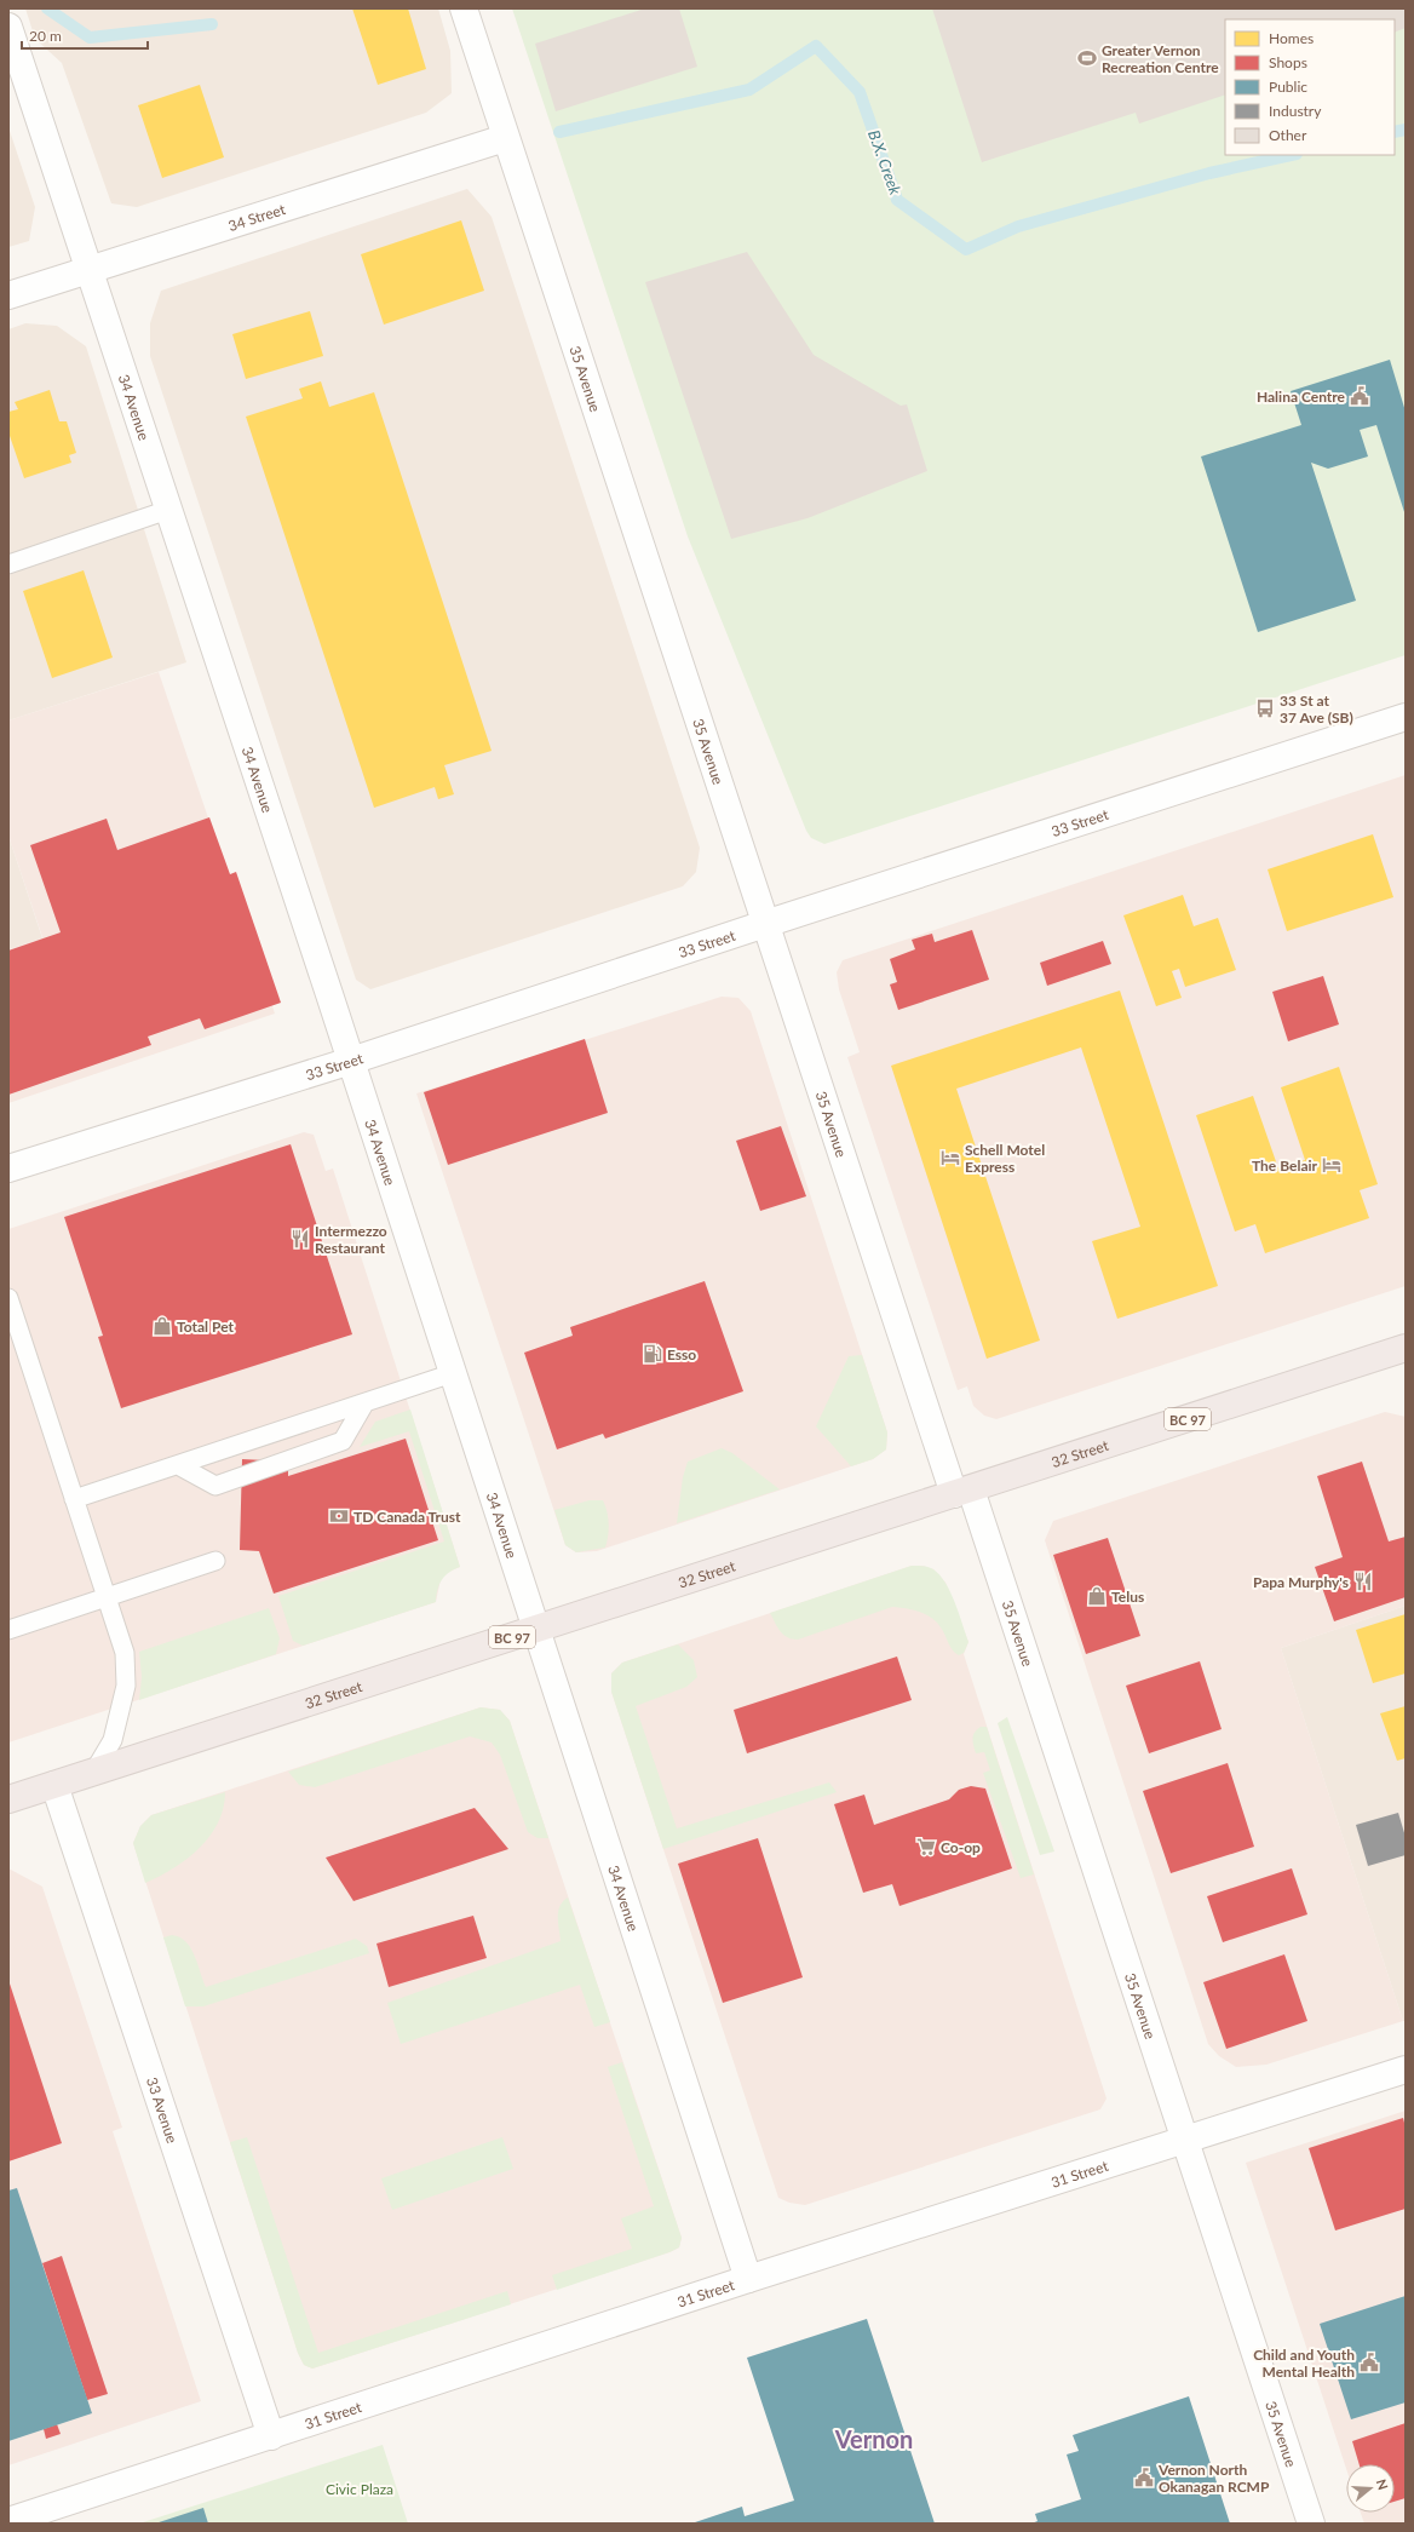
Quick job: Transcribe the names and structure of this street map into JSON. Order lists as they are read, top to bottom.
{
  "streets": {
    "highway": ["BC 97", "32 Street"],
    "street": [
      "34 Street",
      "35 Avenue",
      "34 Avenue",
      "33 Street",
      "33 Avenue",
      "31 Street"
    ]
  },
  "crossings": [
    ["34 Street", "35 Avenue"],
    ["34 Street", "34 Avenue"],
    ["35 Avenue", "33 Street"],
    ["35 Avenue", "32 Street"],
    ["35 Avenue", "31 Street"],
    ["34 Avenue", "33 Street"],
    ["34 Avenue", "32 Street"],
    ["34 Avenue", "31 Street"],
    ["32 Street", "33 Avenue"],
    ["33 Avenue", "31 Street"]
  ],
  "districts": ["Vernon"],
  "water": ["B.X. Creek"],
  "parks": ["Civic Plaza"],
  "places": {
    "sports": ["Greater Vernon Recreation Centre"],
    "public building": ["Halina Centre", "Child and Youth Mental Health", "Vernon North Okanagan RCMP"],
    "bus stop": ["33 St at 37 Ave (SB)"],
    "hotel": ["Schell Motel Express", "The Belair"],
    "restaurant": ["Intermezzo Restaurant", "Papa Murphy's"],
    "shop": ["Total Pet", "Telus"],
    "fuel station": ["Esso"],
    "bank": ["TD Canada Trust"],
    "supermarket": ["Co-op"]
  },
  "legend": [
    "Homes",
    "Shops",
    "Public",
    "Industry",
    "Other"
  ],
  "scale_bar": "20 m",
  "north": "right"
}
